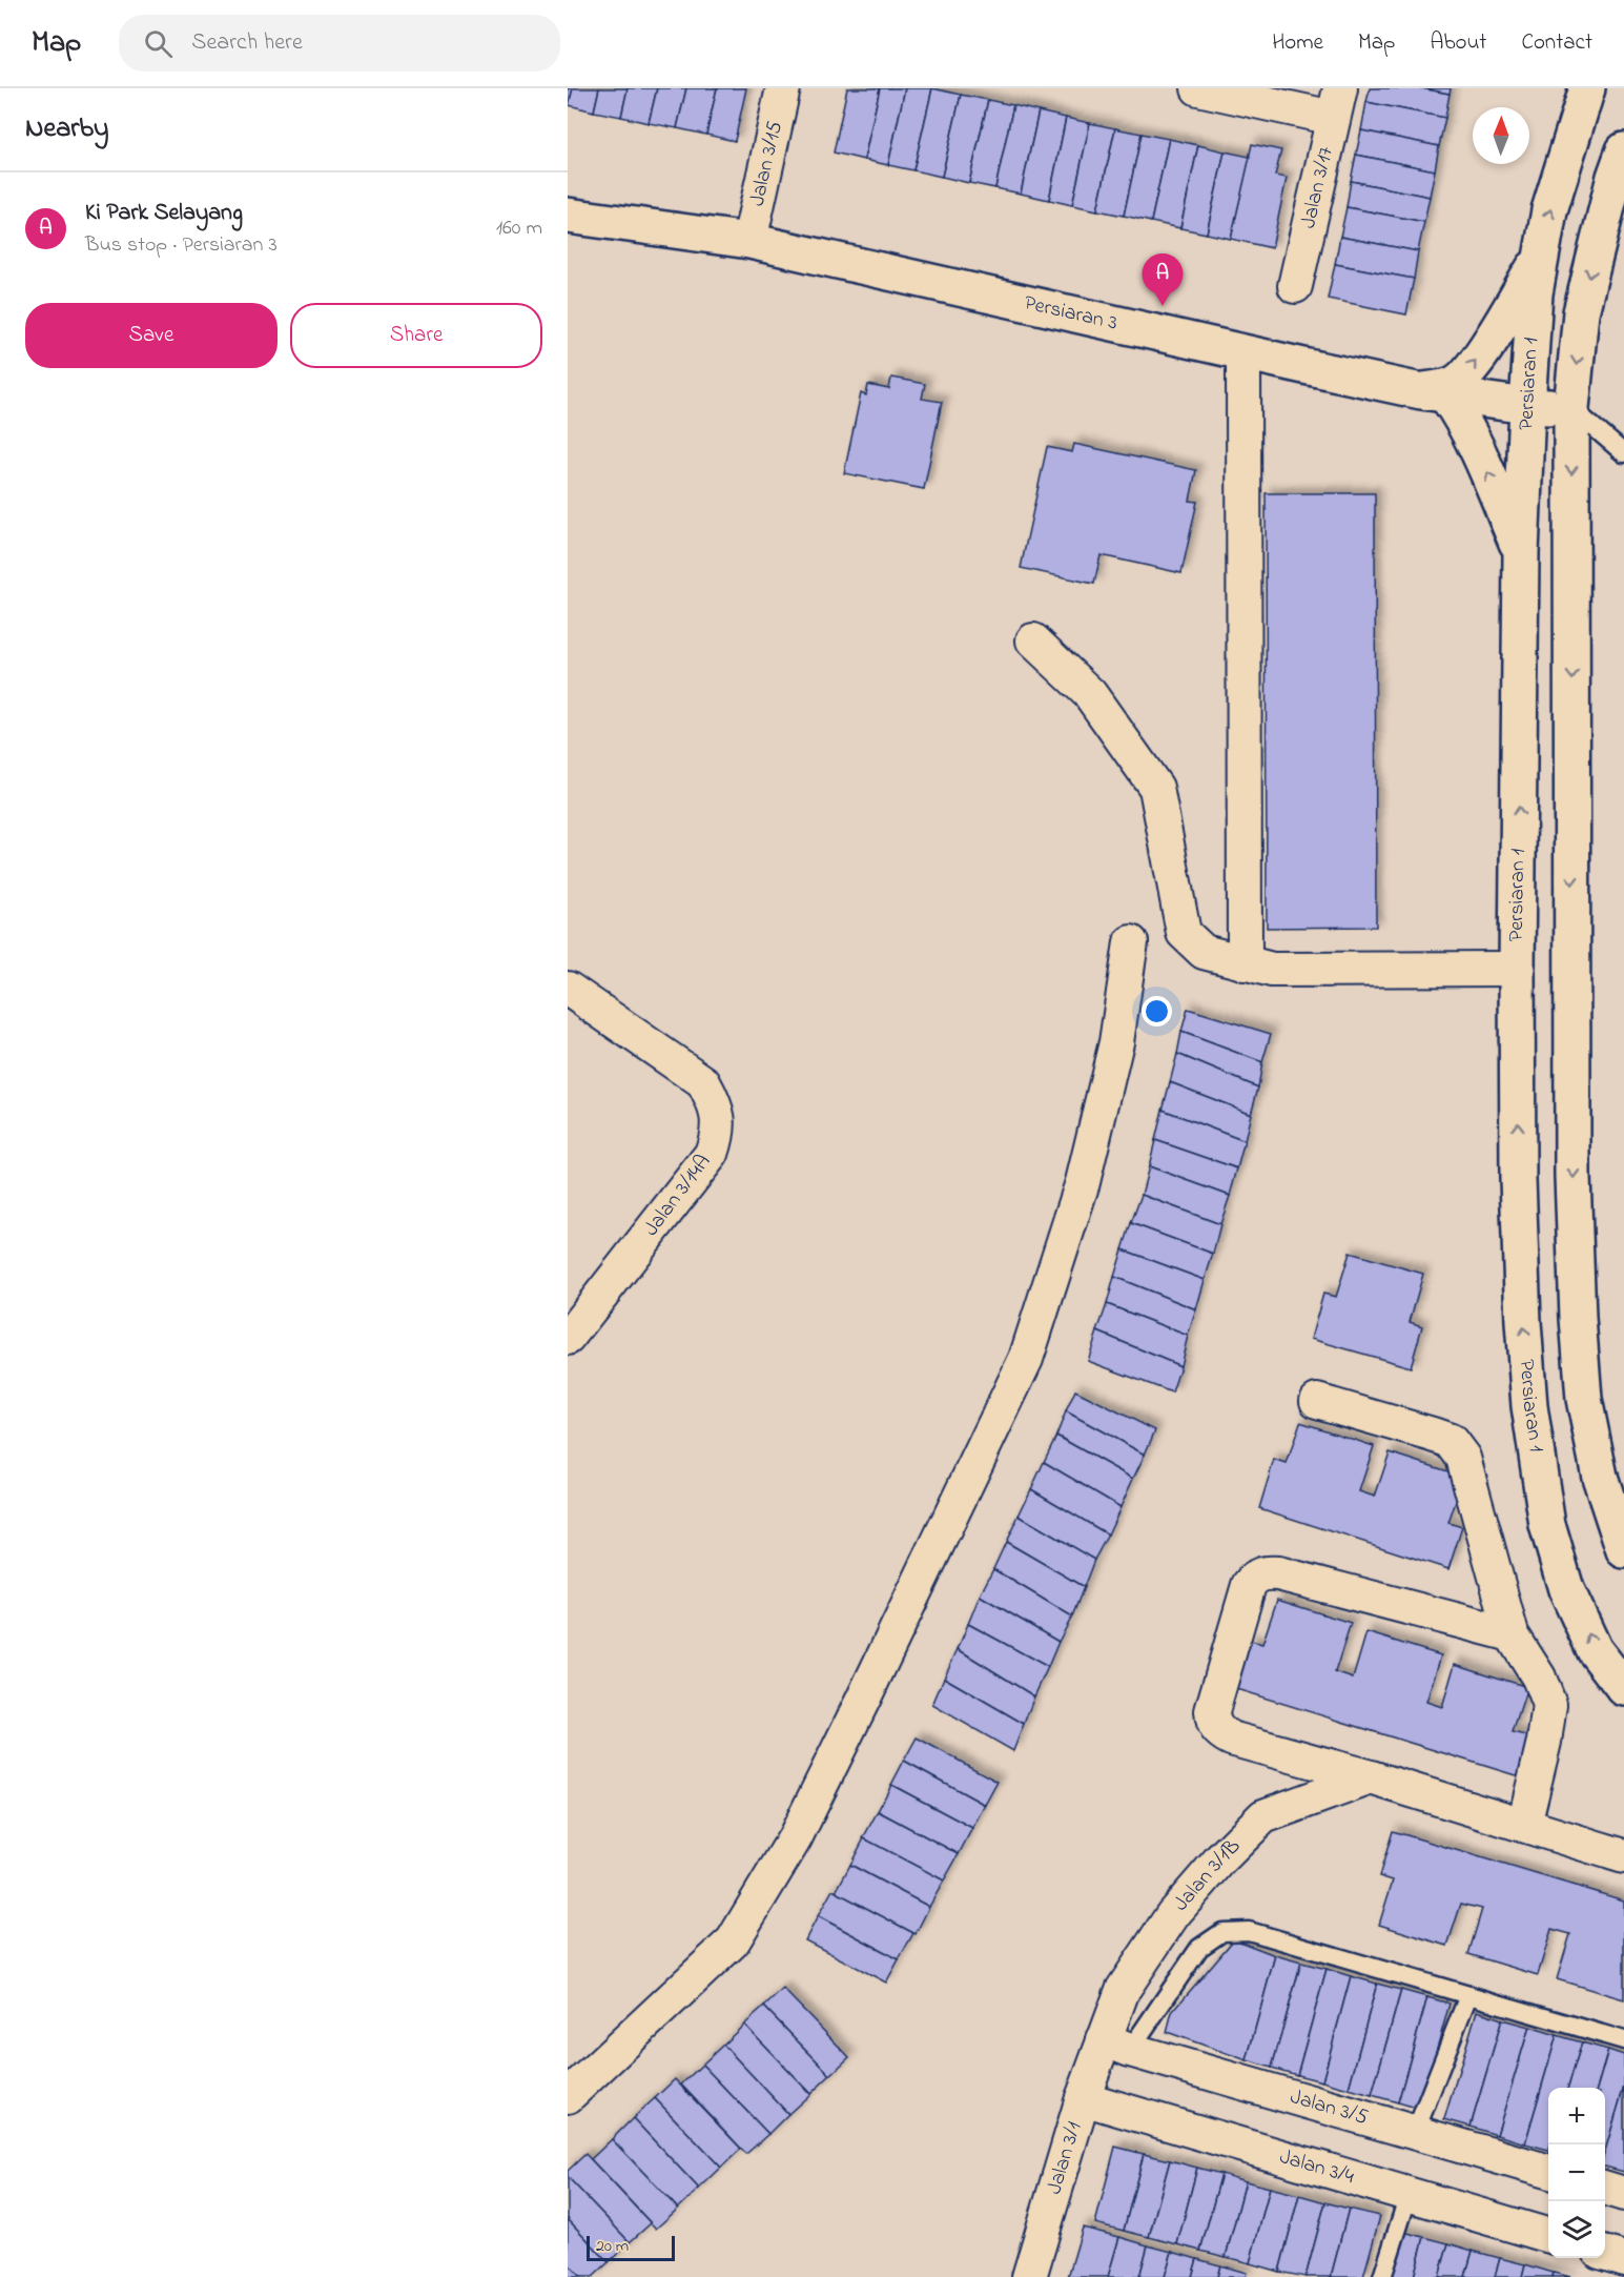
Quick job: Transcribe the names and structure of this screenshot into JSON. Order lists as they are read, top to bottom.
{
  "streets": {
    "main road": ["Persiaran 3", "Persiaran 1"],
    "street": [
      "Jalan 3/15",
      "Jalan 3/17",
      "Jalan 3/14A",
      "Jalan 3/1B",
      "Jalan 3/5",
      "Jalan 3/1",
      "Jalan 3/4"
    ]
  },
  "crossings": [
    ["Jalan 3/15", "Persiaran 3"],
    ["Persiaran 3", "Persiaran 1"],
    ["Jalan 3/1B", "Jalan 3/5"],
    ["Jalan 3/1B", "Jalan 3/1"],
    ["Jalan 3/5", "Jalan 3/1"],
    ["Jalan 3/1", "Jalan 3/4"]
  ],
  "scale_bar": "20 m",
  "north": "top",
  "page": {
    "header": "Map",
    "search": "Search here",
    "nav": [
      "Home",
      "Map",
      "About",
      "Contact"
    ],
    "heading": "Nearby",
    "list": [
      {
        "mark": "A",
        "name": "Ki Park Selayang",
        "note": "Bus stop · Persiaran 3",
        "value": "160 m"
      }
    ],
    "pins": "A",
    "buttons": ["Save", "Share"],
    "map_buttons": ["+", "−"],
    "scale": "20 m"
  }
}
